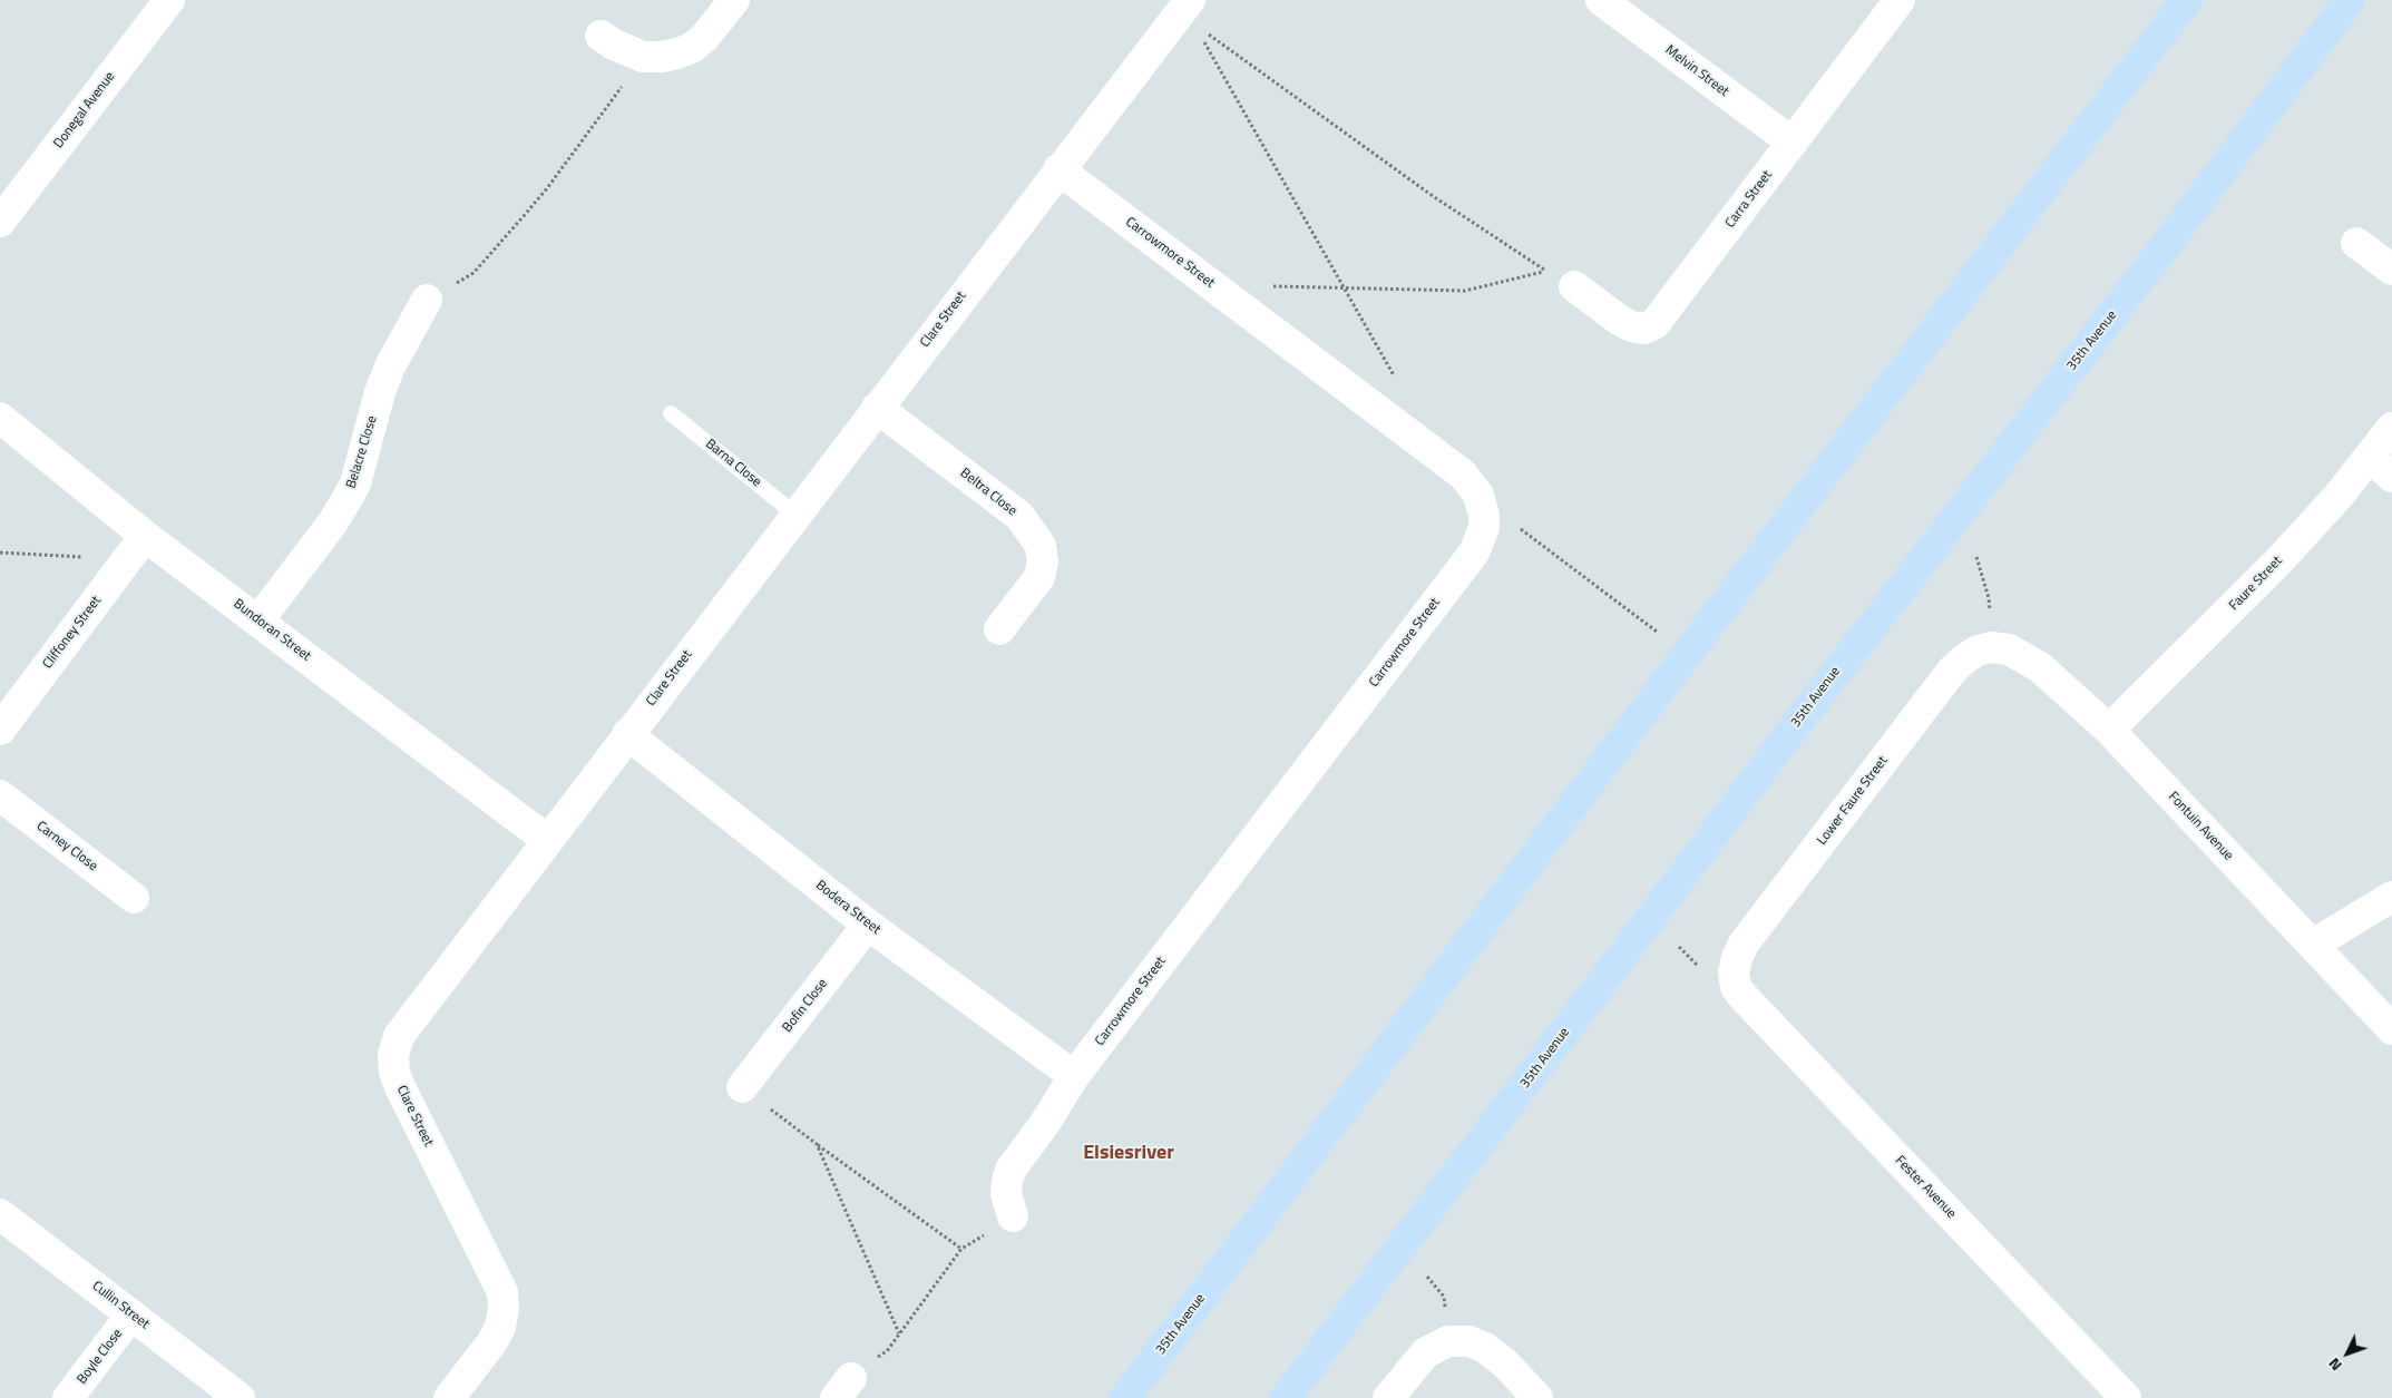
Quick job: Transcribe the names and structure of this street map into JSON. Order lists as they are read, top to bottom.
{
  "streets": {
    "main road": ["35th Avenue"],
    "street": [
      "Melvin Street",
      "Donegal Avenue",
      "Carra Street",
      "Carrowmore Street",
      "Clare Street",
      "Belacre Close",
      "Beltra Close",
      "Faure Street",
      "Bundoran Street",
      "Cliffoney Street",
      "Lower Faure Street",
      "Fontuin Avenue",
      "Carney Close",
      "Bodera Street",
      "Bofin Close",
      "Fester Avenue",
      "Cullin Street",
      "Boyle Close"
    ],
    "lane": ["Barna Close"]
  },
  "crossings": [
    ["Melvin Street", "Carra Street"],
    ["Carrowmore Street", "Clare Street"],
    ["Carrowmore Street", "Bodera Street"],
    ["Clare Street", "Barna Close"],
    ["Clare Street", "Beltra Close"],
    ["Clare Street", "Bundoran Street"],
    ["Clare Street", "Bodera Street"],
    ["Belacre Close", "Bundoran Street"],
    ["Faure Street", "Fontuin Avenue"],
    ["Bundoran Street", "Cliffoney Street"],
    ["Lower Faure Street", "Fontuin Avenue"],
    ["Lower Faure Street", "Fester Avenue"],
    ["Bodera Street", "Bofin Close"],
    ["Cullin Street", "Boyle Close"]
  ],
  "districts": ["Elsiesriver"],
  "north": "bottom left"
}
